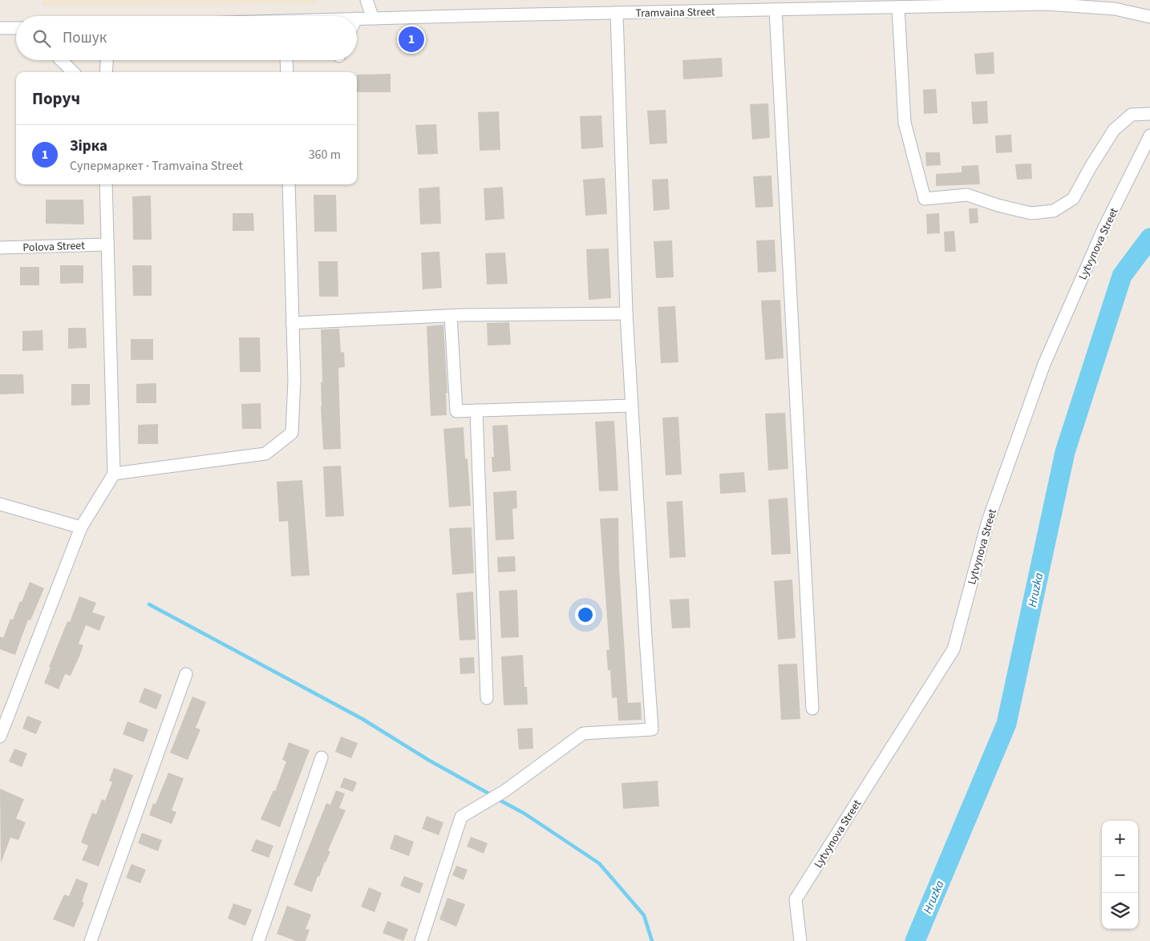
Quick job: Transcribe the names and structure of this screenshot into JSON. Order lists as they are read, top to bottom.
{
  "streets": {
    "street": ["Tramvaina Street", "Lytvynova Street", "Polova Street"]
  },
  "water": ["Hruzka"],
  "page": {
    "search": "Пошук",
    "pins": "1",
    "heading": "Поруч",
    "list": [
      {
        "mark": "1",
        "name": "Зірка",
        "note": "Супермаркет · Tramvaina Street",
        "value": "360 m"
      }
    ],
    "map_buttons": ["+", "−"]
  }
}
